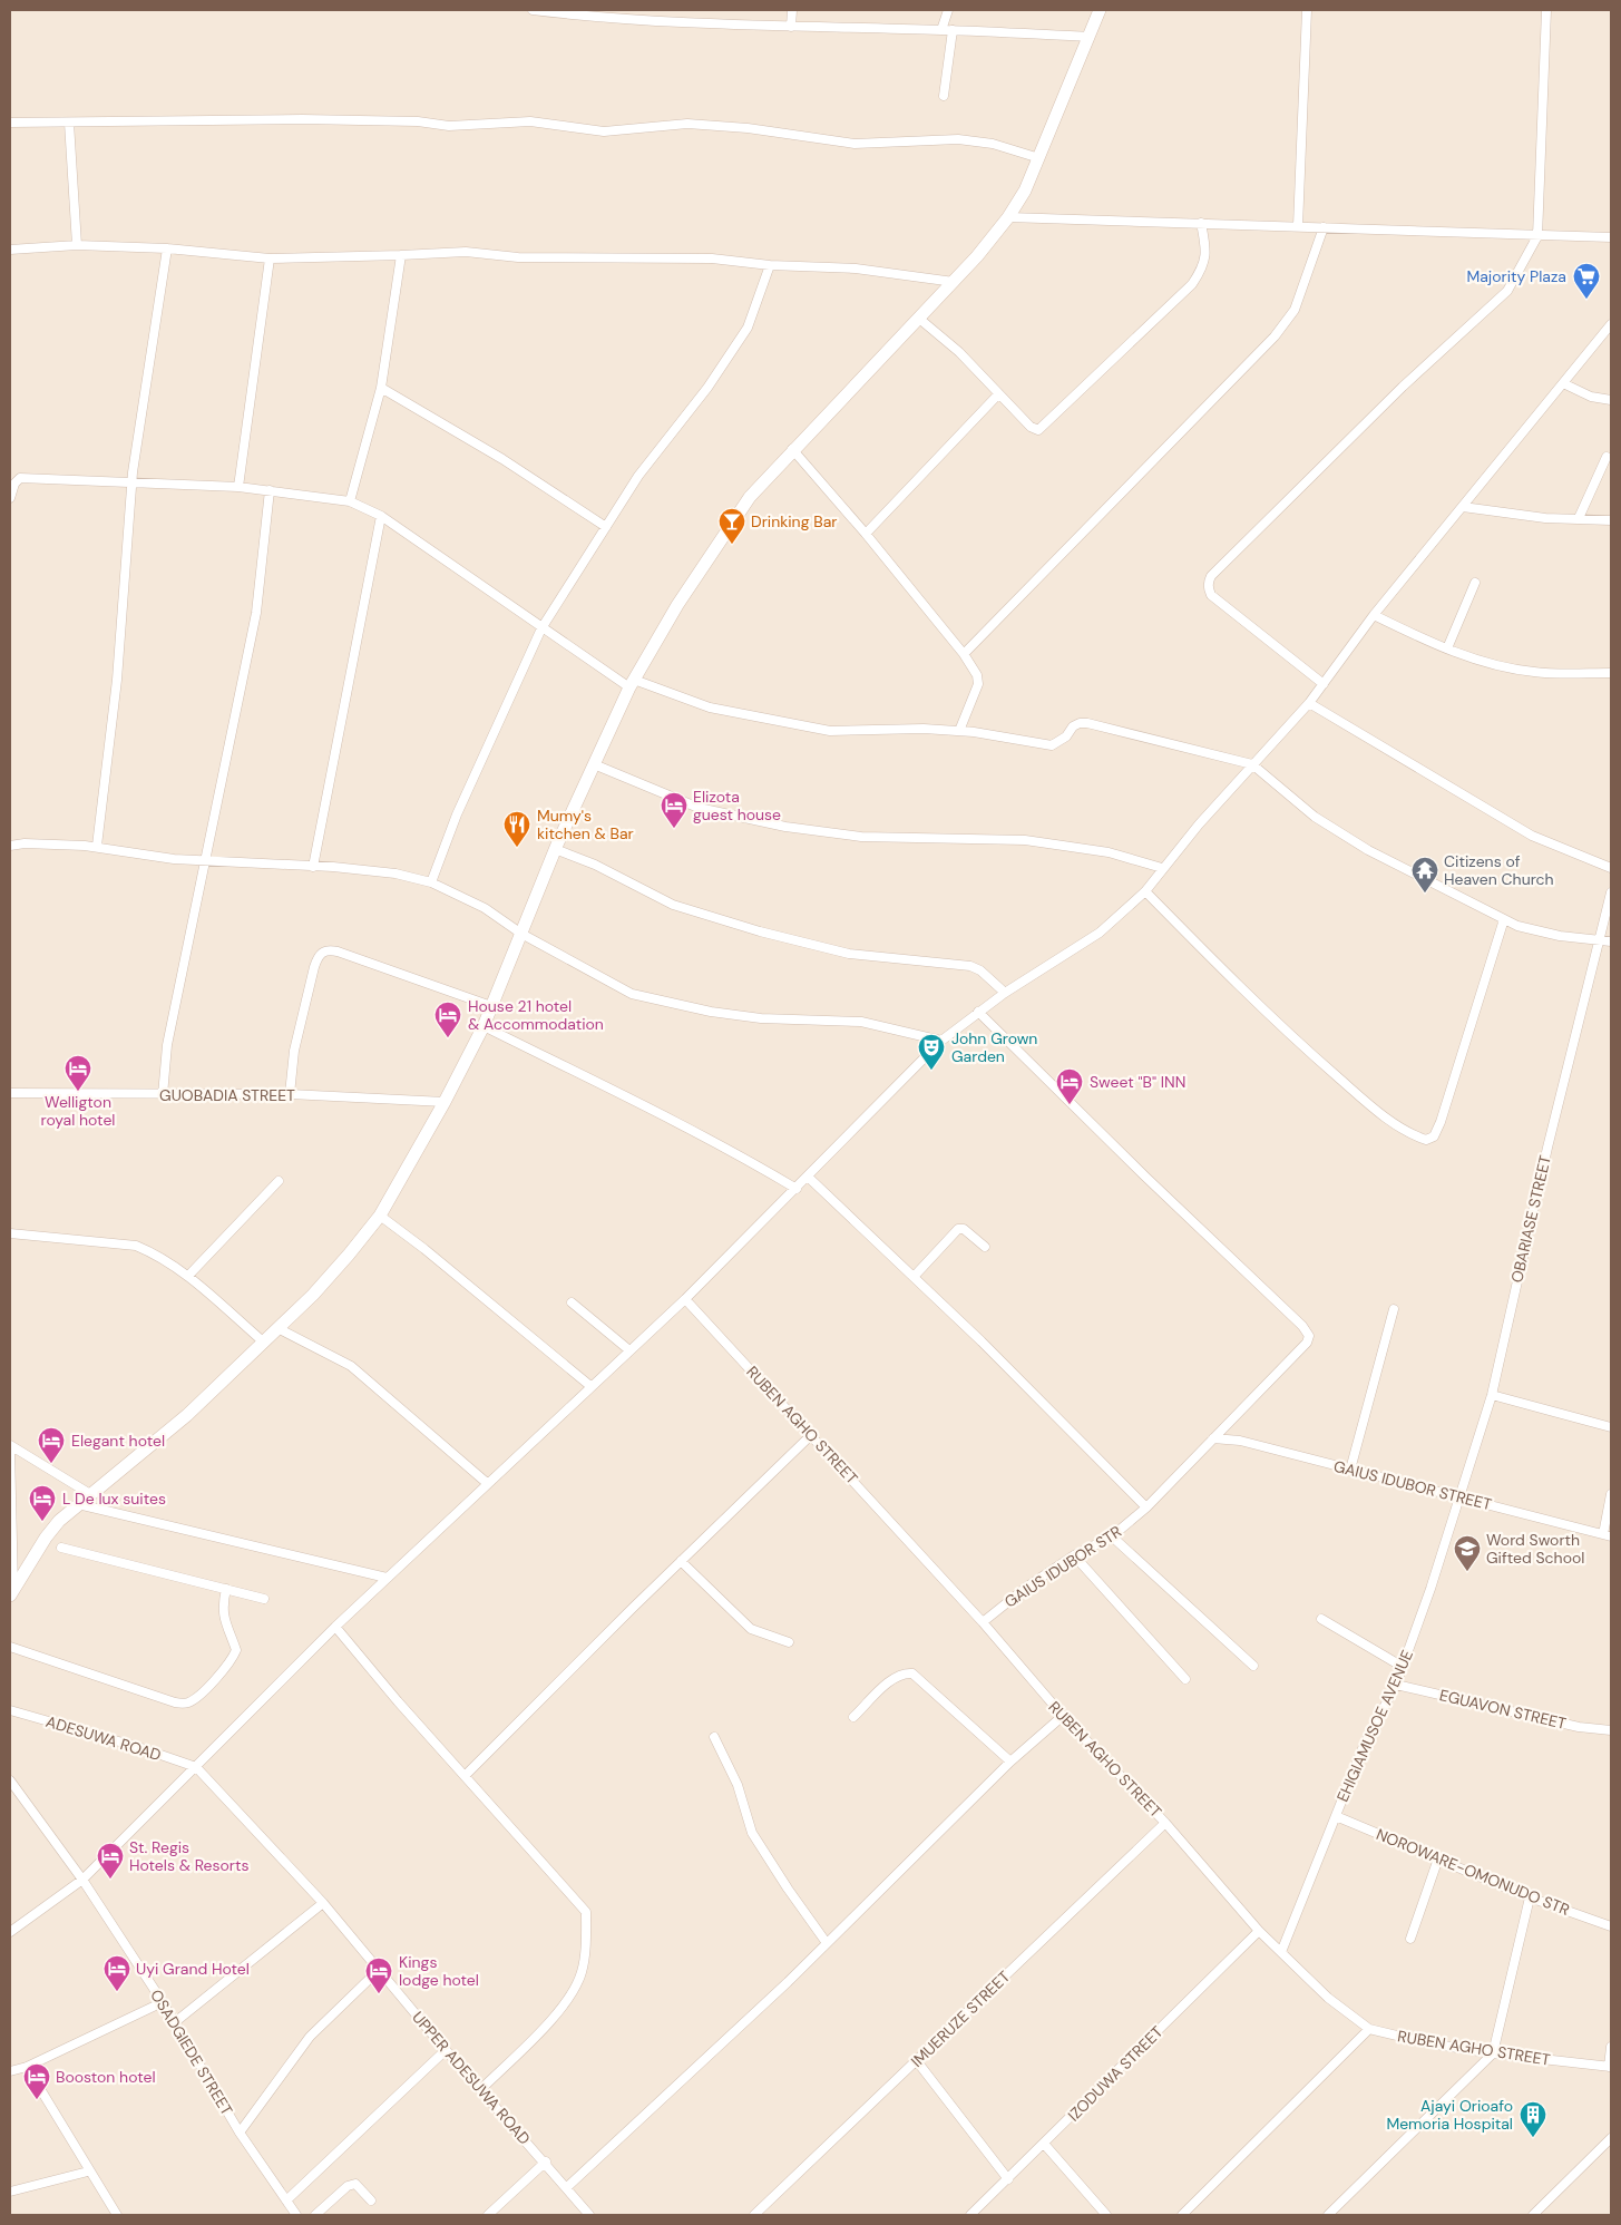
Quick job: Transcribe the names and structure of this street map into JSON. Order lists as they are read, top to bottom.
{
  "streets": {
    "street": [
      "GUOBADIA STREET",
      "OBARIASE STREET",
      "RUBEN AGHO STREET",
      "GAIUS IDUBOR STREET",
      "GAIUS IDUBOR STR",
      "EGUAVON STREET",
      "EHIGIAMUSOE AVENUE",
      "ADESUWA ROAD",
      "NOROWARE-OMONUDO STR",
      "IMUERUZE STREET",
      "OSADGIEDE STREET",
      "IZODUWA STREET",
      "UPPER ADESUWA ROAD"
    ]
  },
  "crossings": [
    ["OBARIASE STREET", "GAIUS IDUBOR STREET"],
    ["OBARIASE STREET", "EHIGIAMUSOE AVENUE"],
    ["RUBEN AGHO STREET", "GAIUS IDUBOR STR"],
    ["RUBEN AGHO STREET", "EHIGIAMUSOE AVENUE"],
    ["RUBEN AGHO STREET", "IMUERUZE STREET"],
    ["RUBEN AGHO STREET", "IZODUWA STREET"],
    ["GAIUS IDUBOR STREET", "GAIUS IDUBOR STR"],
    ["GAIUS IDUBOR STREET", "EHIGIAMUSOE AVENUE"],
    ["EGUAVON STREET", "EHIGIAMUSOE AVENUE"],
    ["EHIGIAMUSOE AVENUE", "NOROWARE-OMONUDO STR"],
    ["ADESUWA ROAD", "UPPER ADESUWA ROAD"]
  ],
  "places": {
    "supermarket": ["Majority Plaza"],
    "bar": ["Drinking Bar"],
    "hotel": [
      "Elizota guest house",
      "House 21 hotel & Accommodation",
      "Welligton royal hotel",
      "Sweet \"B\" INN",
      "Elegant hotel",
      "L De lux suites",
      "St. Regis Hotels & Resorts",
      "Uyi Grand Hotel",
      "Kings lodge hotel",
      "Booston hotel"
    ],
    "restaurant": ["Mumy's kitchen & Bar"],
    "temple": ["Citizens of Heaven Church"],
    "theatre": ["John Grown Garden"],
    "school or university": ["Word Sworth Gifted School"],
    "building": ["Ajayi Orioafo Memoria Hospital"]
  }
}
